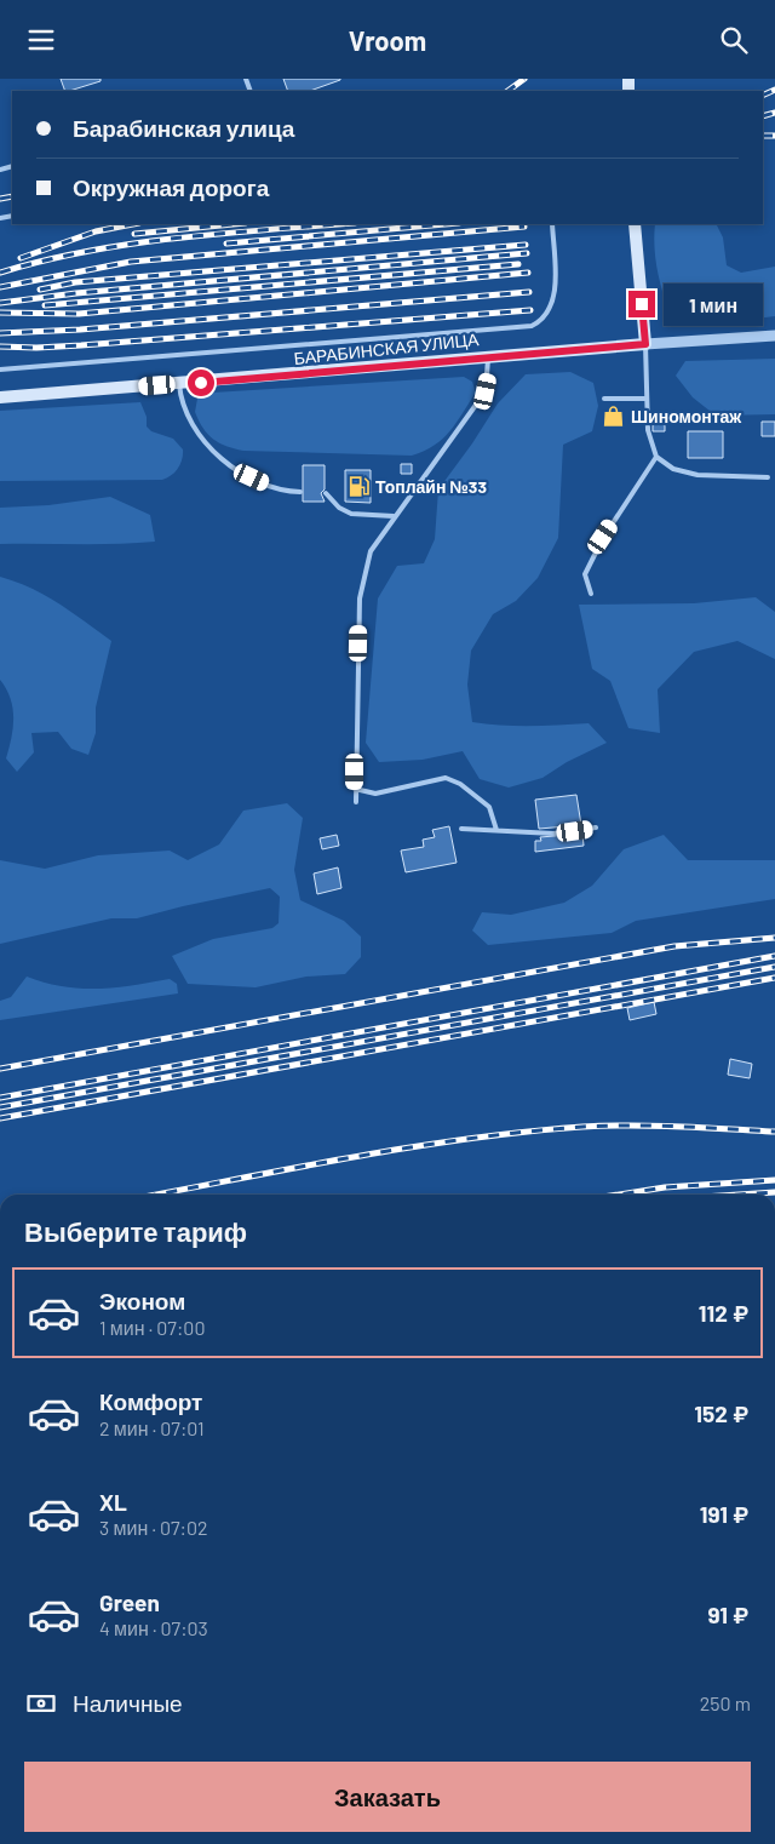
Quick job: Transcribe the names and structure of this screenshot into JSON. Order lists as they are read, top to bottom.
{
  "streets": {
    "main road": ["БАРАБИНСКАЯ УЛИЦА"]
  },
  "places": {
    "shop": ["Шиномонтаж"],
    "fuel station": ["Топлайн №33"]
  },
  "page": {
    "header": "Vroom",
    "banner": ["Барабинская улица", "Окружная дорога"],
    "bubble": "1 мин",
    "heading": "Выберите тариф",
    "list": [
      {
        "name": "Эконом",
        "note": "1 мин · 07:00",
        "value": "112 ₽"
      },
      {
        "name": "Комфорт",
        "note": "2 мин · 07:01",
        "value": "152 ₽"
      },
      {
        "name": "XL",
        "note": "3 мин · 07:02",
        "value": "191 ₽"
      },
      {
        "name": "Green",
        "note": "4 мин · 07:03",
        "value": "91 ₽"
      }
    ],
    "pay": ["Наличные", "250 m"],
    "buttons": "Заказать"
  }
}
